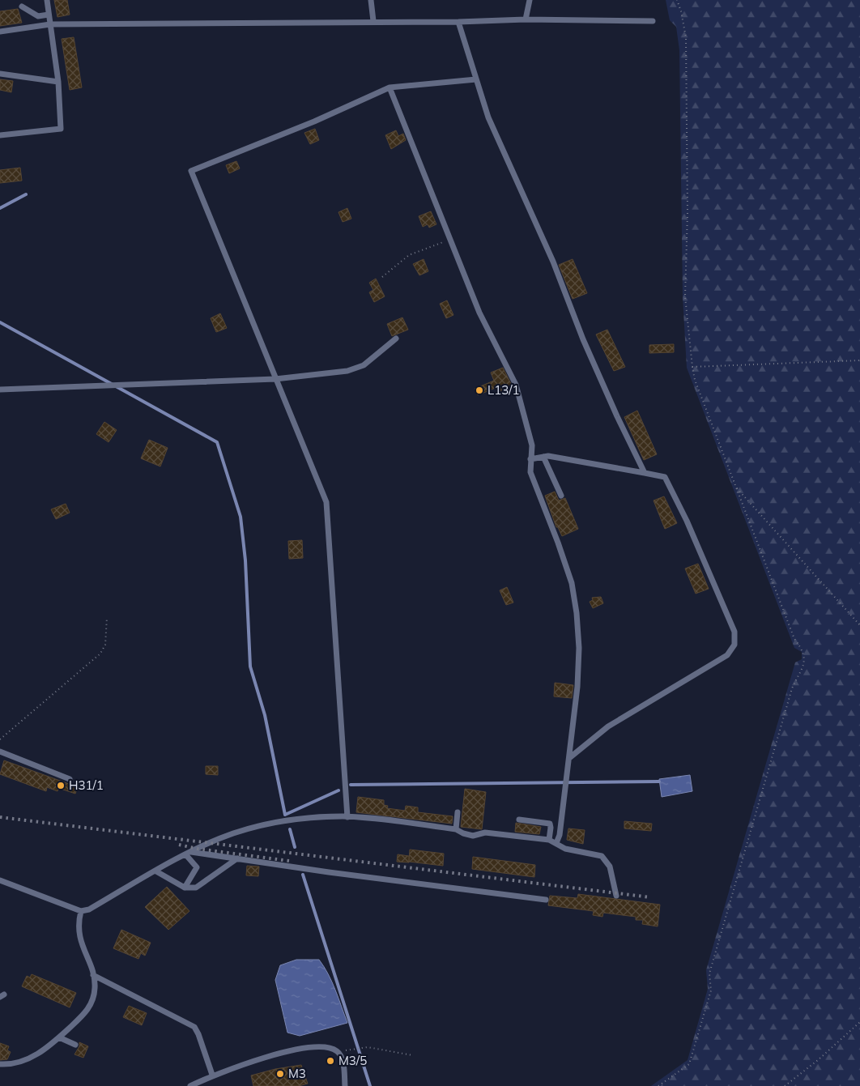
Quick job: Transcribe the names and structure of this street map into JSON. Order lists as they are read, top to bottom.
{
  "places": [
    "L13/1",
    "H31/1",
    "M3/5",
    "M3"
  ]
}
